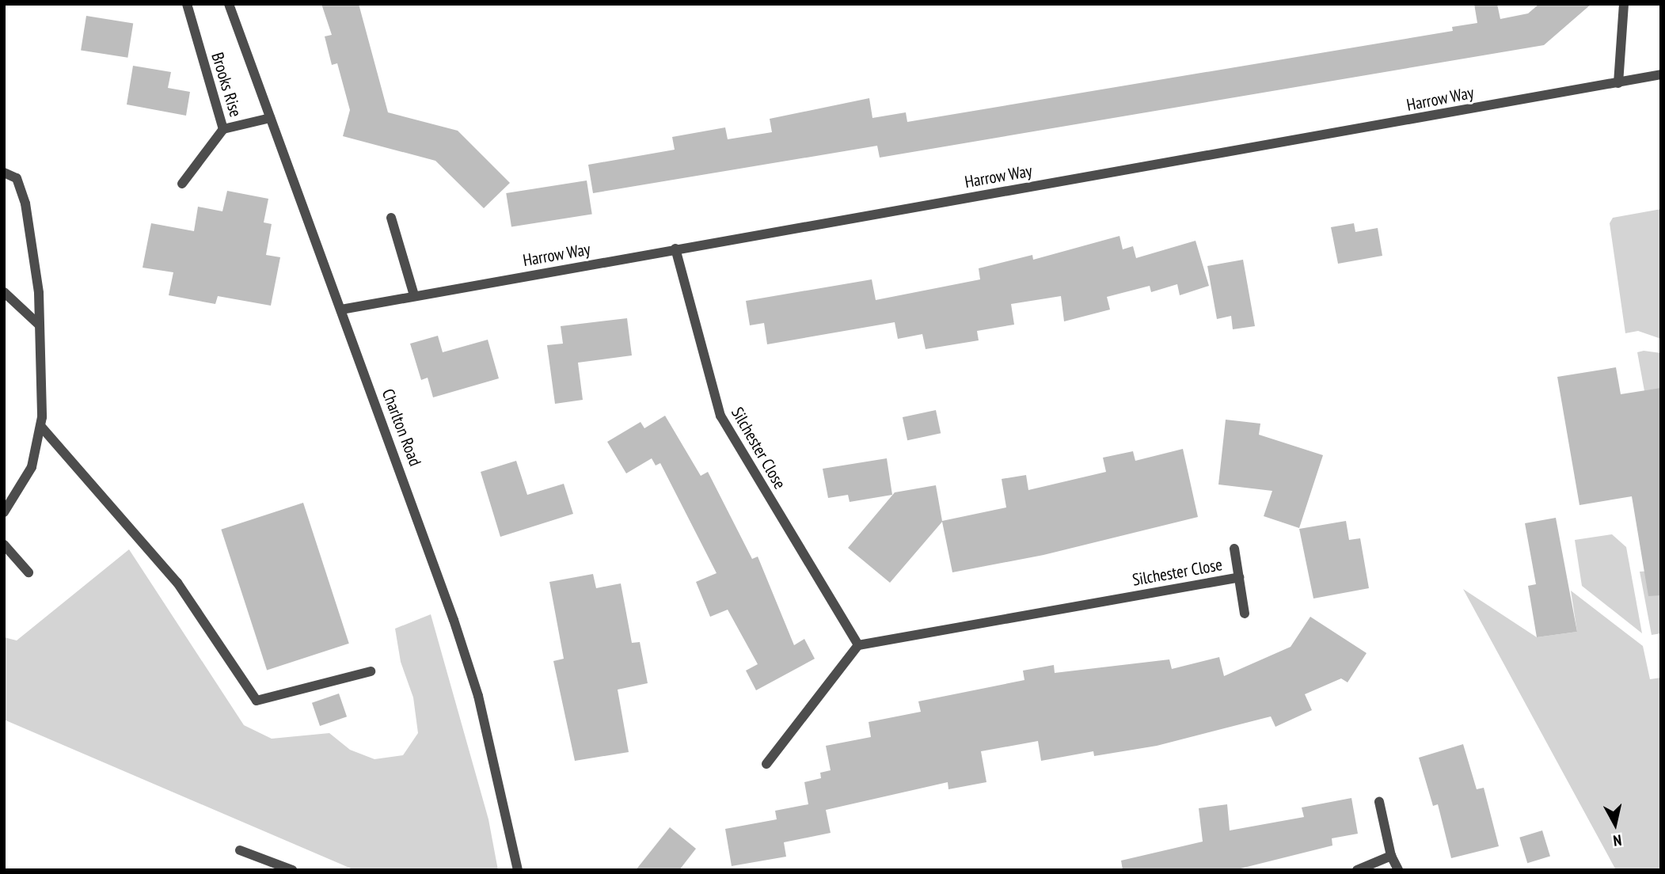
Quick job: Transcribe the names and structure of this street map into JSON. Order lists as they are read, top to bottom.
{
  "streets": {
    "street": [
      "Brooks Rise",
      "Harrow Way",
      "Charlton Road",
      "Silchester Close"
    ]
  },
  "crossings": [
    ["Brooks Rise", "Charlton Road"],
    ["Harrow Way", "Charlton Road"],
    ["Harrow Way", "Silchester Close"]
  ],
  "north": "bottom"
}
